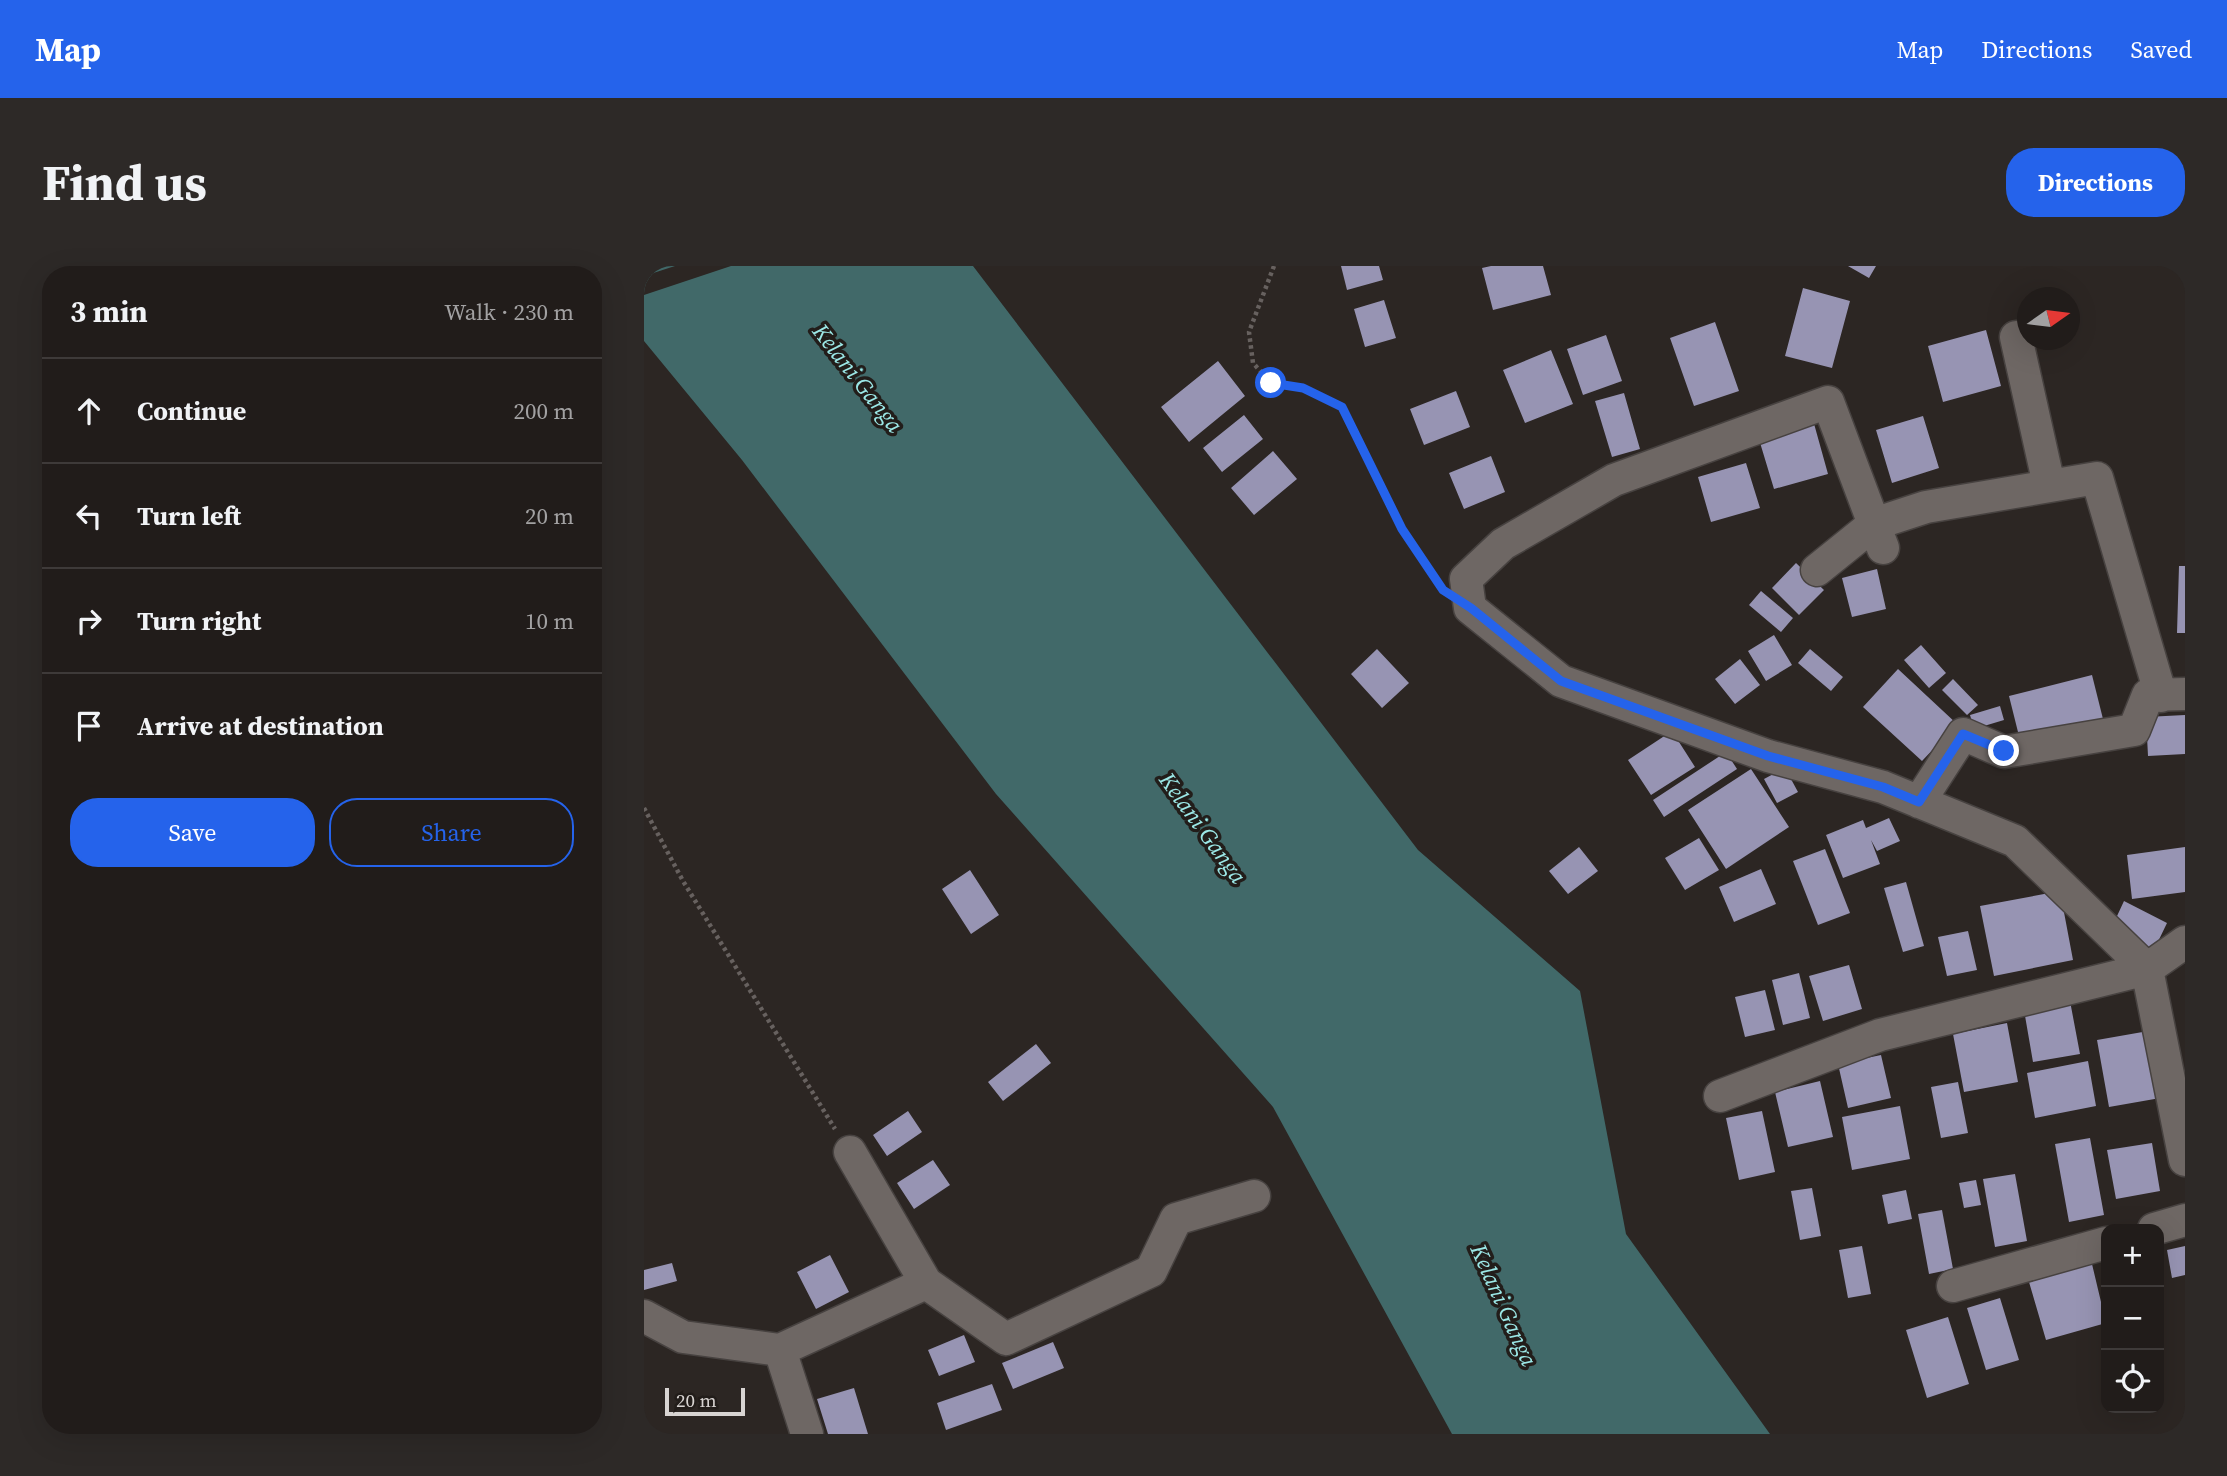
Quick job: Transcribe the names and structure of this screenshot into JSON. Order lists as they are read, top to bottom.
{
  "water": ["Kelani Ganga"],
  "scale_bar": "20 m",
  "north": "right",
  "page": {
    "header": "Map",
    "nav": ["Map", "Directions", "Saved"],
    "buttons": [
      "Directions",
      ["Save", "Share"]
    ],
    "title": "Find us",
    "heading": ["3 min", "Walk · 230 m"],
    "list": [
      ["Continue", "200 m"],
      ["Turn left", "20 m"],
      ["Turn right", "10 m"],
      "Arrive at destination"
    ],
    "map_buttons": ["+", "−"],
    "scale": "20 m"
  }
}
